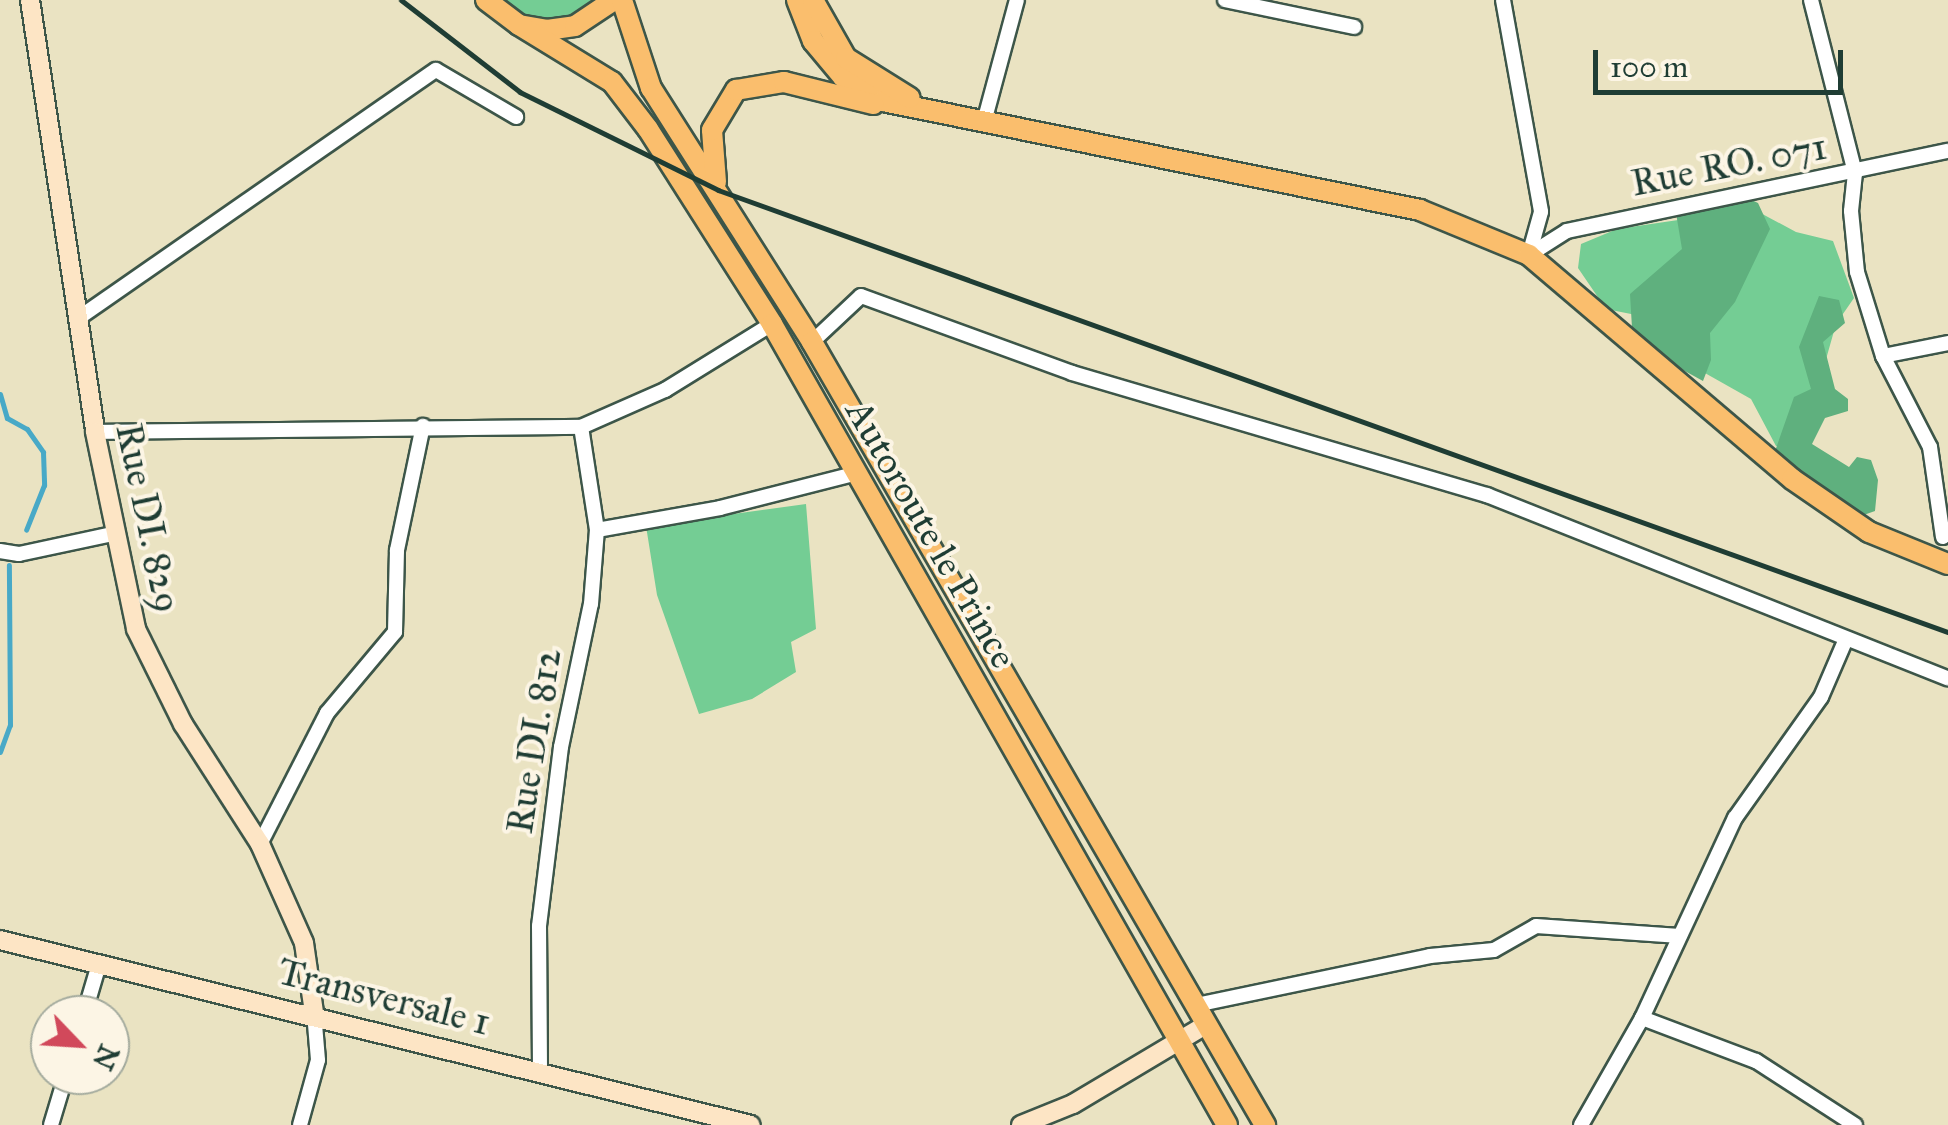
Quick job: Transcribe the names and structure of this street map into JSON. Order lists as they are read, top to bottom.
{
  "streets": {
    "main road": ["Autoroute le Prince"],
    "street": [
      "Rue RO. 071",
      "Rue DI. 829",
      "Rue DI. 812",
      "Transversale 1"
    ]
  },
  "crossings": [
    ["Rue DI. 829", "Transversale 1"],
    ["Rue DI. 812", "Transversale 1"]
  ],
  "scale_bar": "100 m",
  "north": "bottom right"
}
